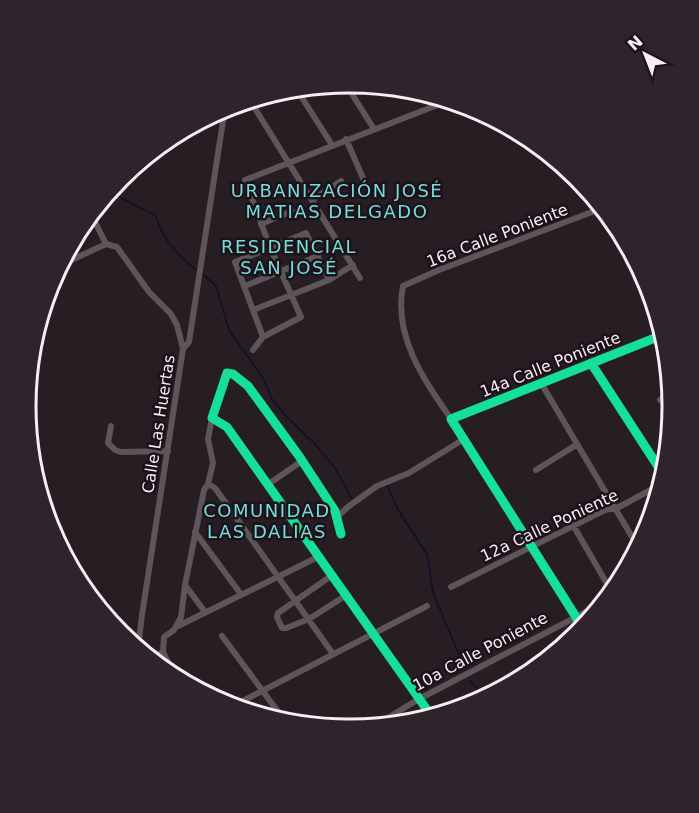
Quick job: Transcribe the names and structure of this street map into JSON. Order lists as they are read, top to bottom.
{
  "streets": {
    "street": [
      "16a Calle Poniente",
      "14a Calle Poniente",
      "Calle Las Huertas",
      "12a Calle Poniente",
      "10a Calle Poniente"
    ]
  },
  "crossings": [
    ["16a Calle Poniente", "14a Calle Poniente"]
  ],
  "districts": ["URBANIZACIÓN JOSÉ MATIAS DELGADO", "RESIDENCIAL SAN JOSÉ", "COMUNIDAD LAS DALIAS"],
  "north": "top left"
}
